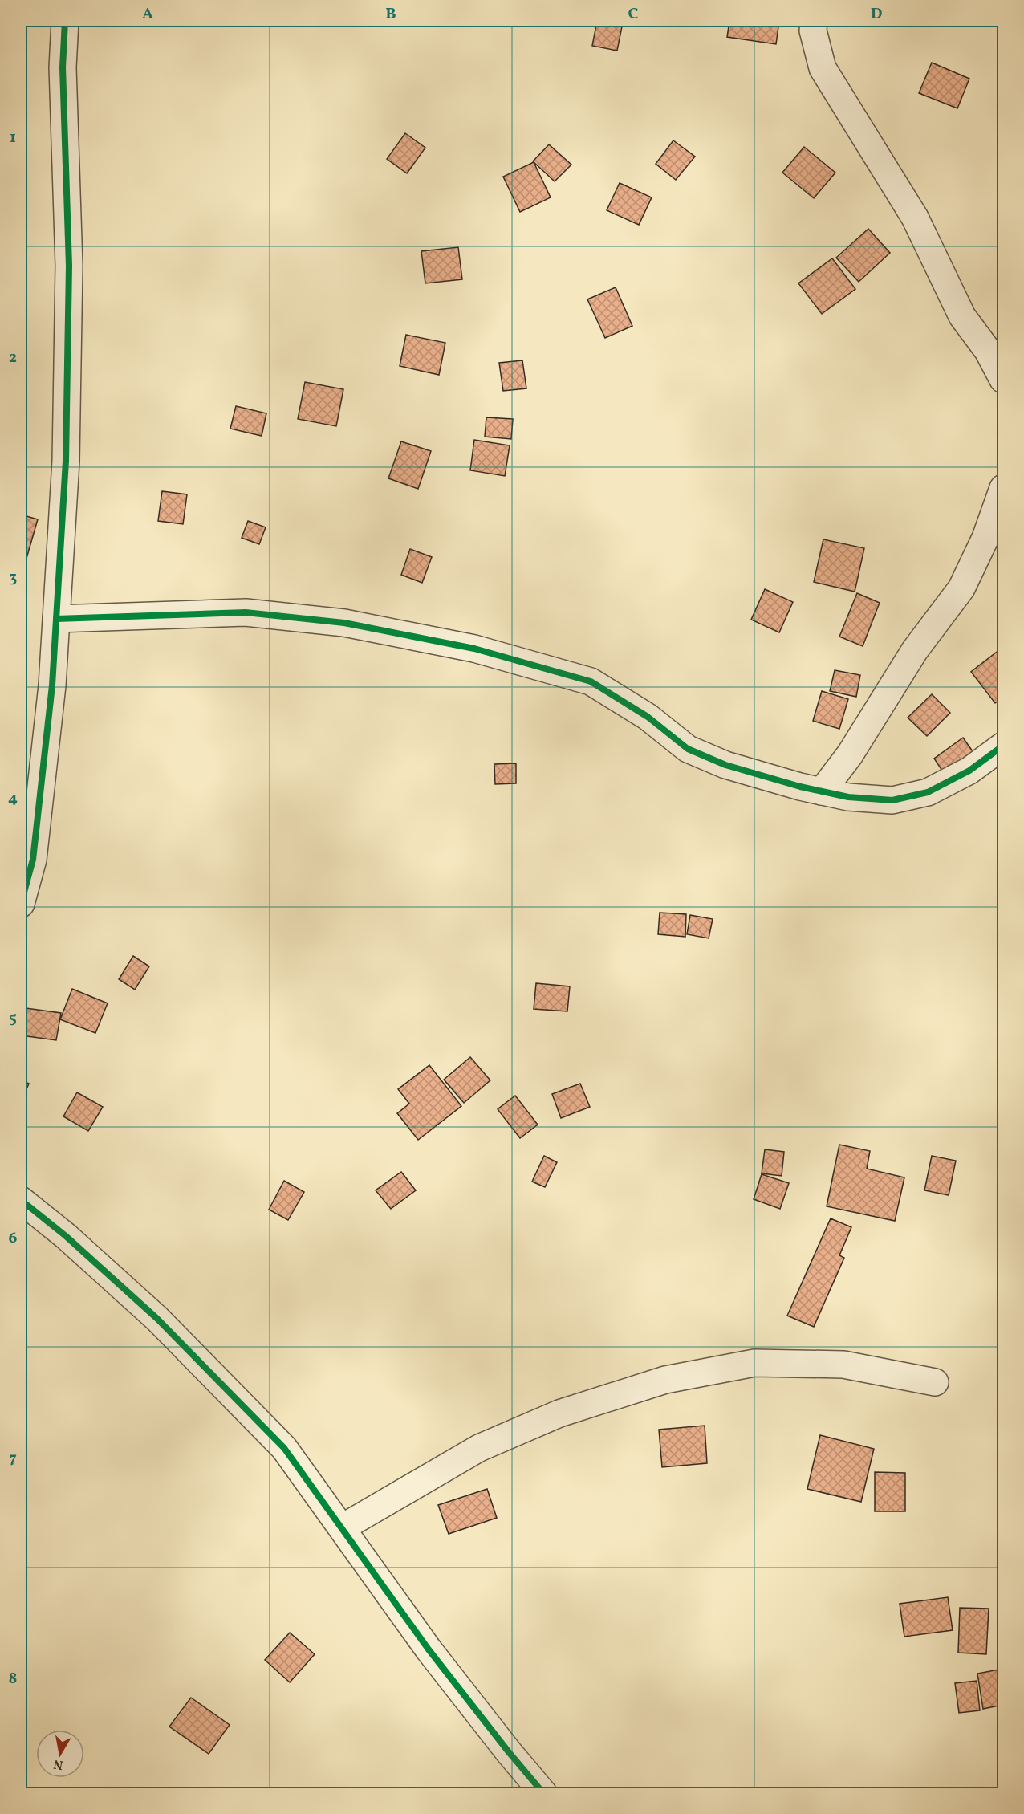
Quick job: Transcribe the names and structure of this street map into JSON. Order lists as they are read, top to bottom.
{
  "north": "bottom",
  "grid": {
    "columns": [
      "A",
      "B",
      "C",
      "D"
    ],
    "rows": [
      "1",
      "2",
      "3",
      "4",
      "5",
      "6",
      "7",
      "8"
    ]
  }
}
